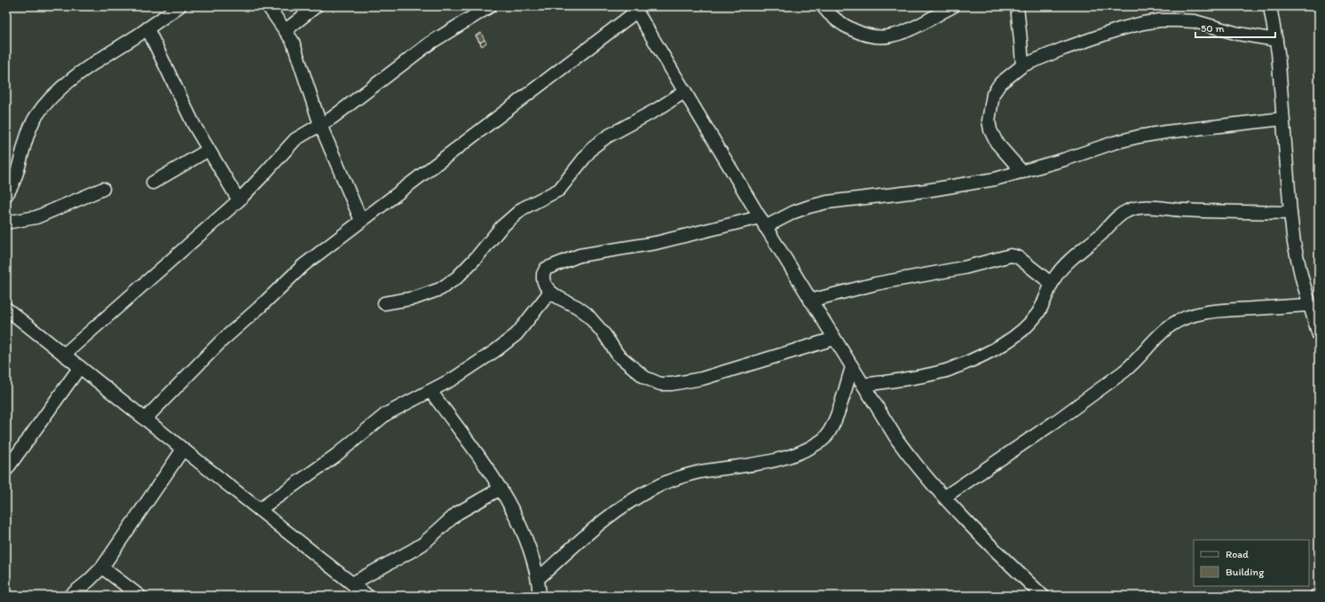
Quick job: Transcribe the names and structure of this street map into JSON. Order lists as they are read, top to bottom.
{
  "legend": ["Road", "Building"],
  "scale_bar": "50 m"
}
